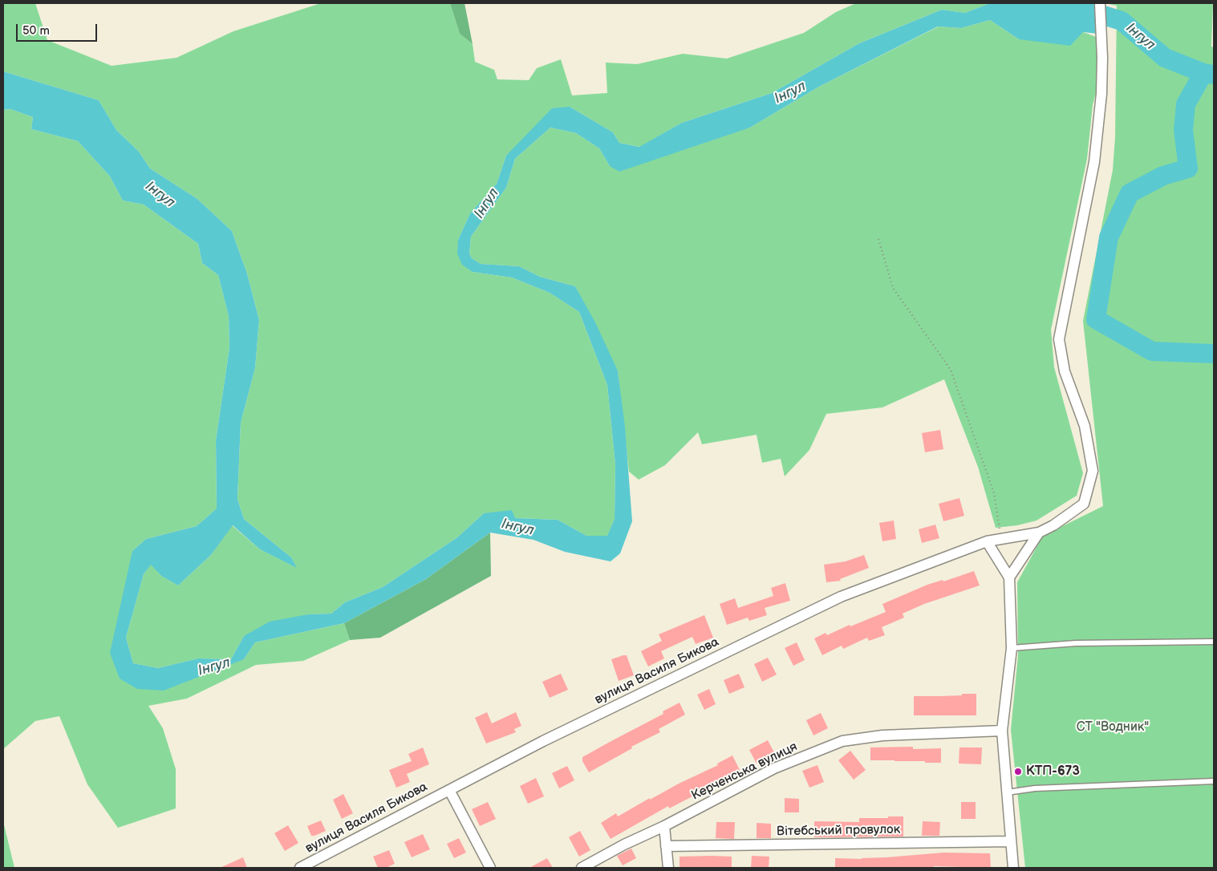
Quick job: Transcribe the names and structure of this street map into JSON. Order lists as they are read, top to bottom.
{
  "streets": {
    "street": ["вулиця Василя Бикова", "Керченська вулиця", "Вітебський провулок"]
  },
  "water": ["Інгул"],
  "parks": ["СТ \"Водник\""],
  "places": ["КТП-673"],
  "scale_bar": "50 m"
}
